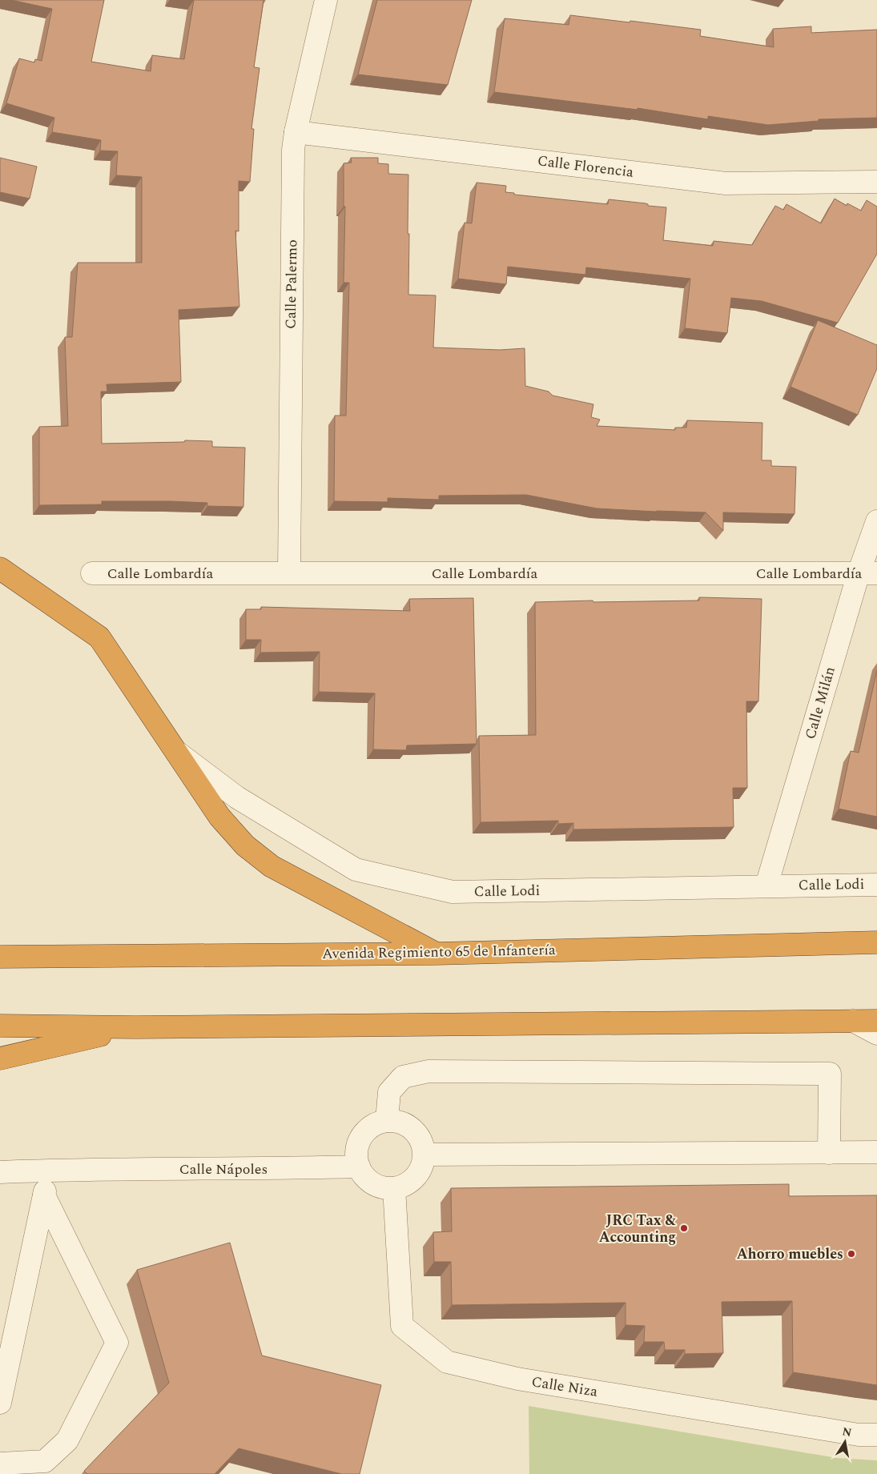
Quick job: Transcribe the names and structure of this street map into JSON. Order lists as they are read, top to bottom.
{
  "streets": {
    "highway": ["Avenida Regimiento 65 de Infantería"],
    "street": [
      "Calle Florencia",
      "Calle Palermo",
      "Calle Lombardía",
      "Calle Milán",
      "Calle Lodi",
      "Calle Nápoles",
      "Calle Niza"
    ]
  },
  "crossings": [
    ["Calle Florencia", "Calle Palermo"],
    ["Calle Palermo", "Calle Lombardía"],
    ["Calle Lombardía", "Calle Milán"],
    ["Calle Milán", "Calle Lodi"],
    ["Calle Nápoles", "Calle Niza"]
  ],
  "places": ["JRC Tax & Accounting", "Ahorro muebles"],
  "north": "top"
}
